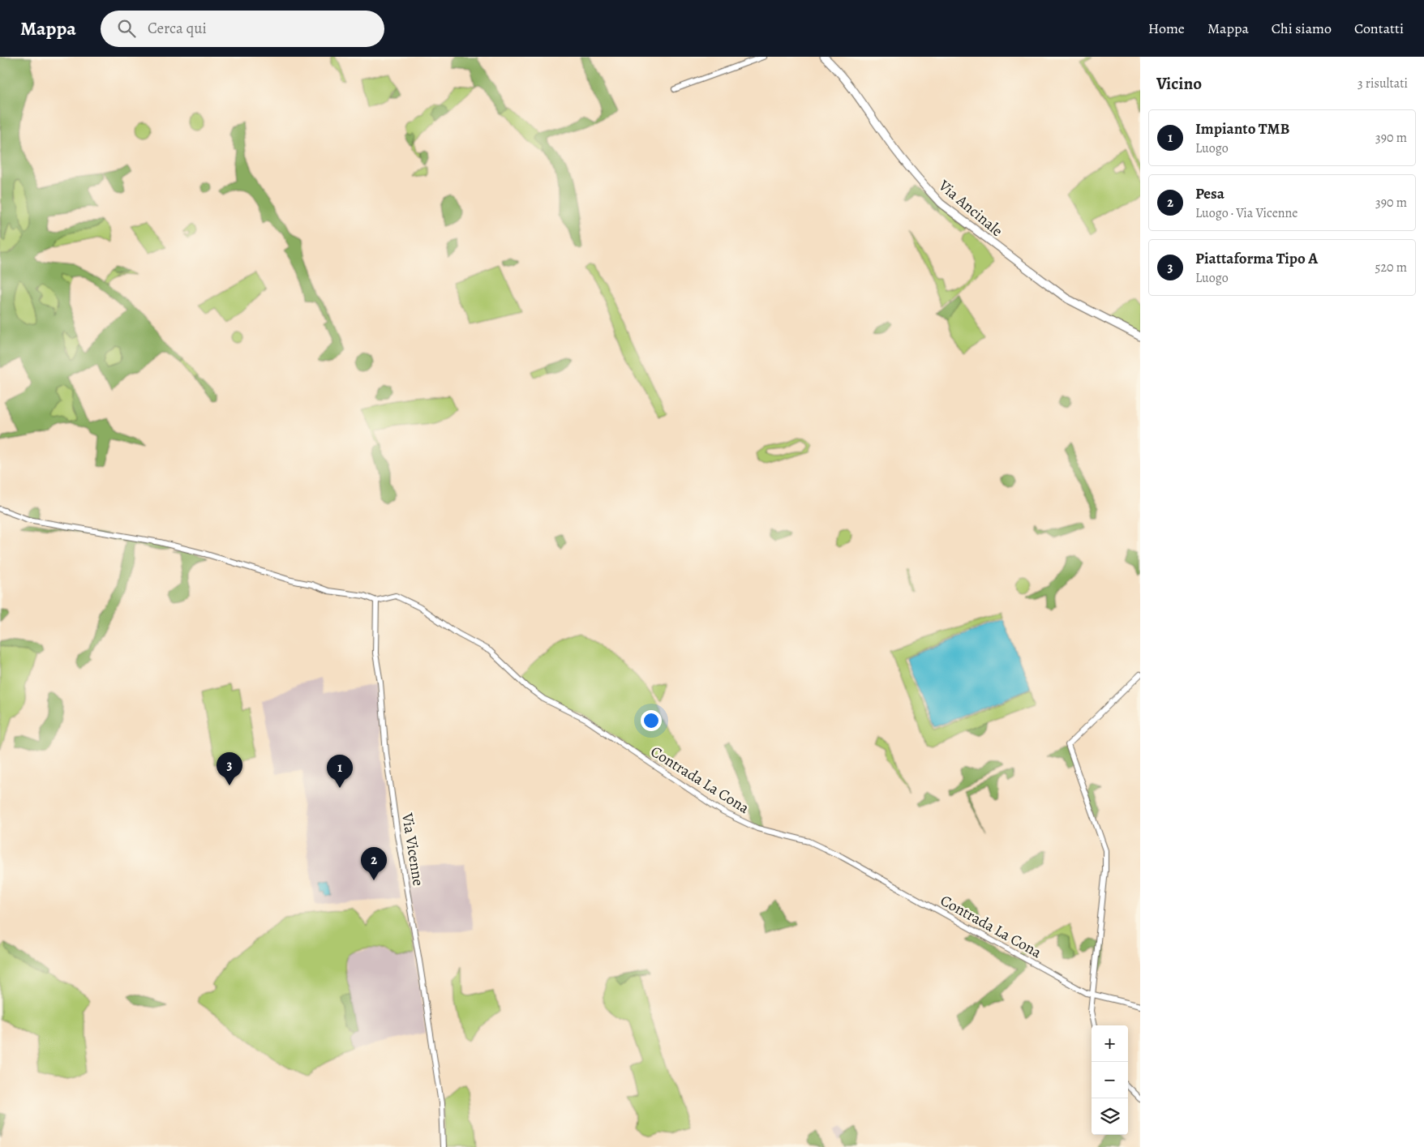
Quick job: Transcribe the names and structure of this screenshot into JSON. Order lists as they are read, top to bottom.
{
  "streets": {
    "main road": ["Via Ancinale"],
    "street": ["Contrada La Cona", "Via Vicenne"]
  },
  "crossings": [
    ["Contrada La Cona", "Via Vicenne"]
  ],
  "page": {
    "header": "Mappa",
    "search": "Cerca qui",
    "nav": [
      "Home",
      "Mappa",
      "Chi siamo",
      "Contatti"
    ],
    "heading": ["Vicino", "3 risultati"],
    "list": [
      {
        "mark": "1",
        "name": "Impianto TMB",
        "note": "Luogo",
        "value": "390 m"
      },
      {
        "mark": "2",
        "name": "Pesa",
        "note": "Luogo · Via Vicenne",
        "value": "390 m"
      },
      {
        "mark": "3",
        "name": "Piattaforma Tipo A",
        "note": "Luogo",
        "value": "520 m"
      }
    ],
    "pins": ["3", "1", "2"],
    "map_buttons": ["+", "−"]
  }
}
